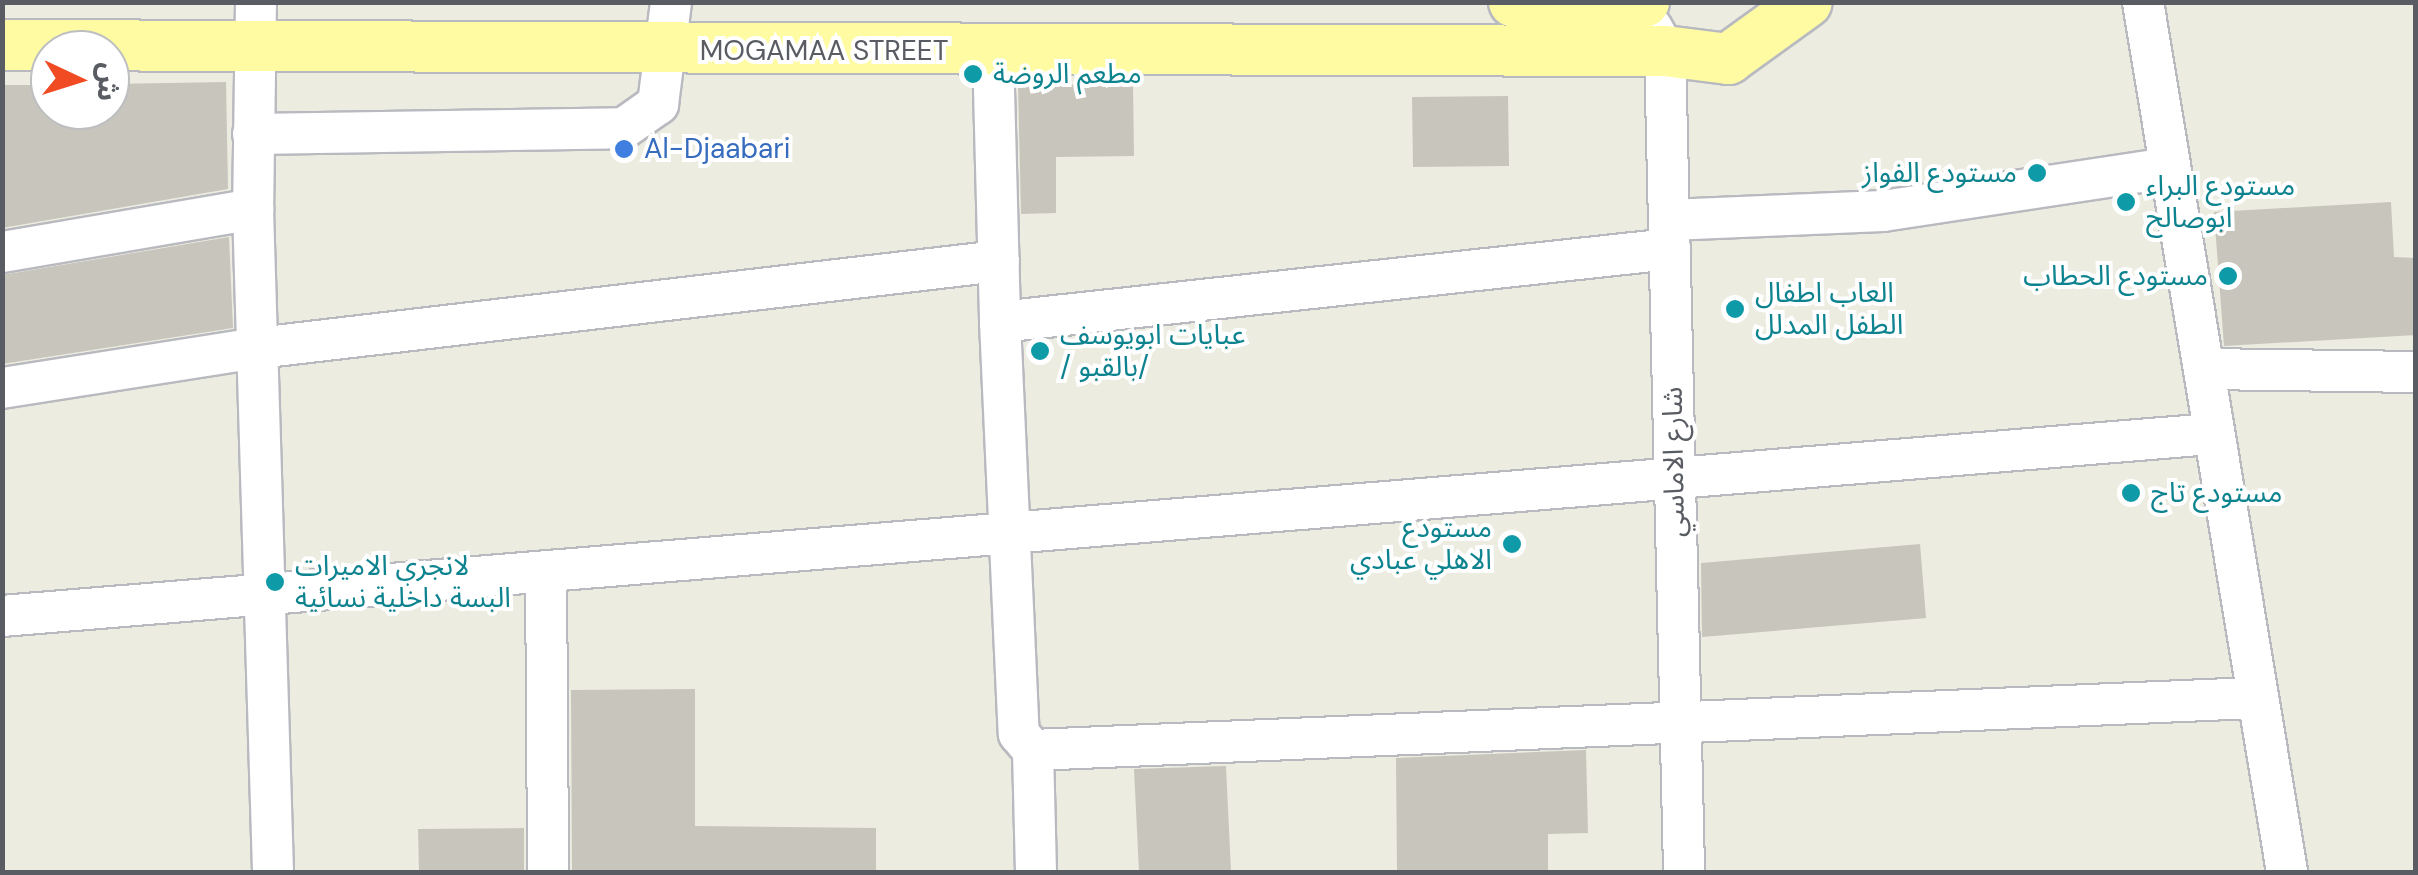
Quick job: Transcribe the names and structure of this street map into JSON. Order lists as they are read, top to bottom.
{
  "streets": {
    "main road": ["MOGAMAA STREET"],
    "street": ["شارع الاماسي"]
  },
  "crossings": [
    ["MOGAMAA STREET", "شارع الاماسي"]
  ],
  "places": [
    "مطعم الروضة",
    "Al-Djaabari",
    "مستودع الفواز",
    "مستودع البراء ابوصالح",
    "مستودع الحطاب",
    "العاب اطفال الطفل المدلل",
    "عبايات ابويوسف / بالقبو/",
    "مستودع تاج",
    "مستودع الاهلي عبادي",
    "لانجري الاميرات البسة داخلية نسائية"
  ],
  "north": "right"
}
